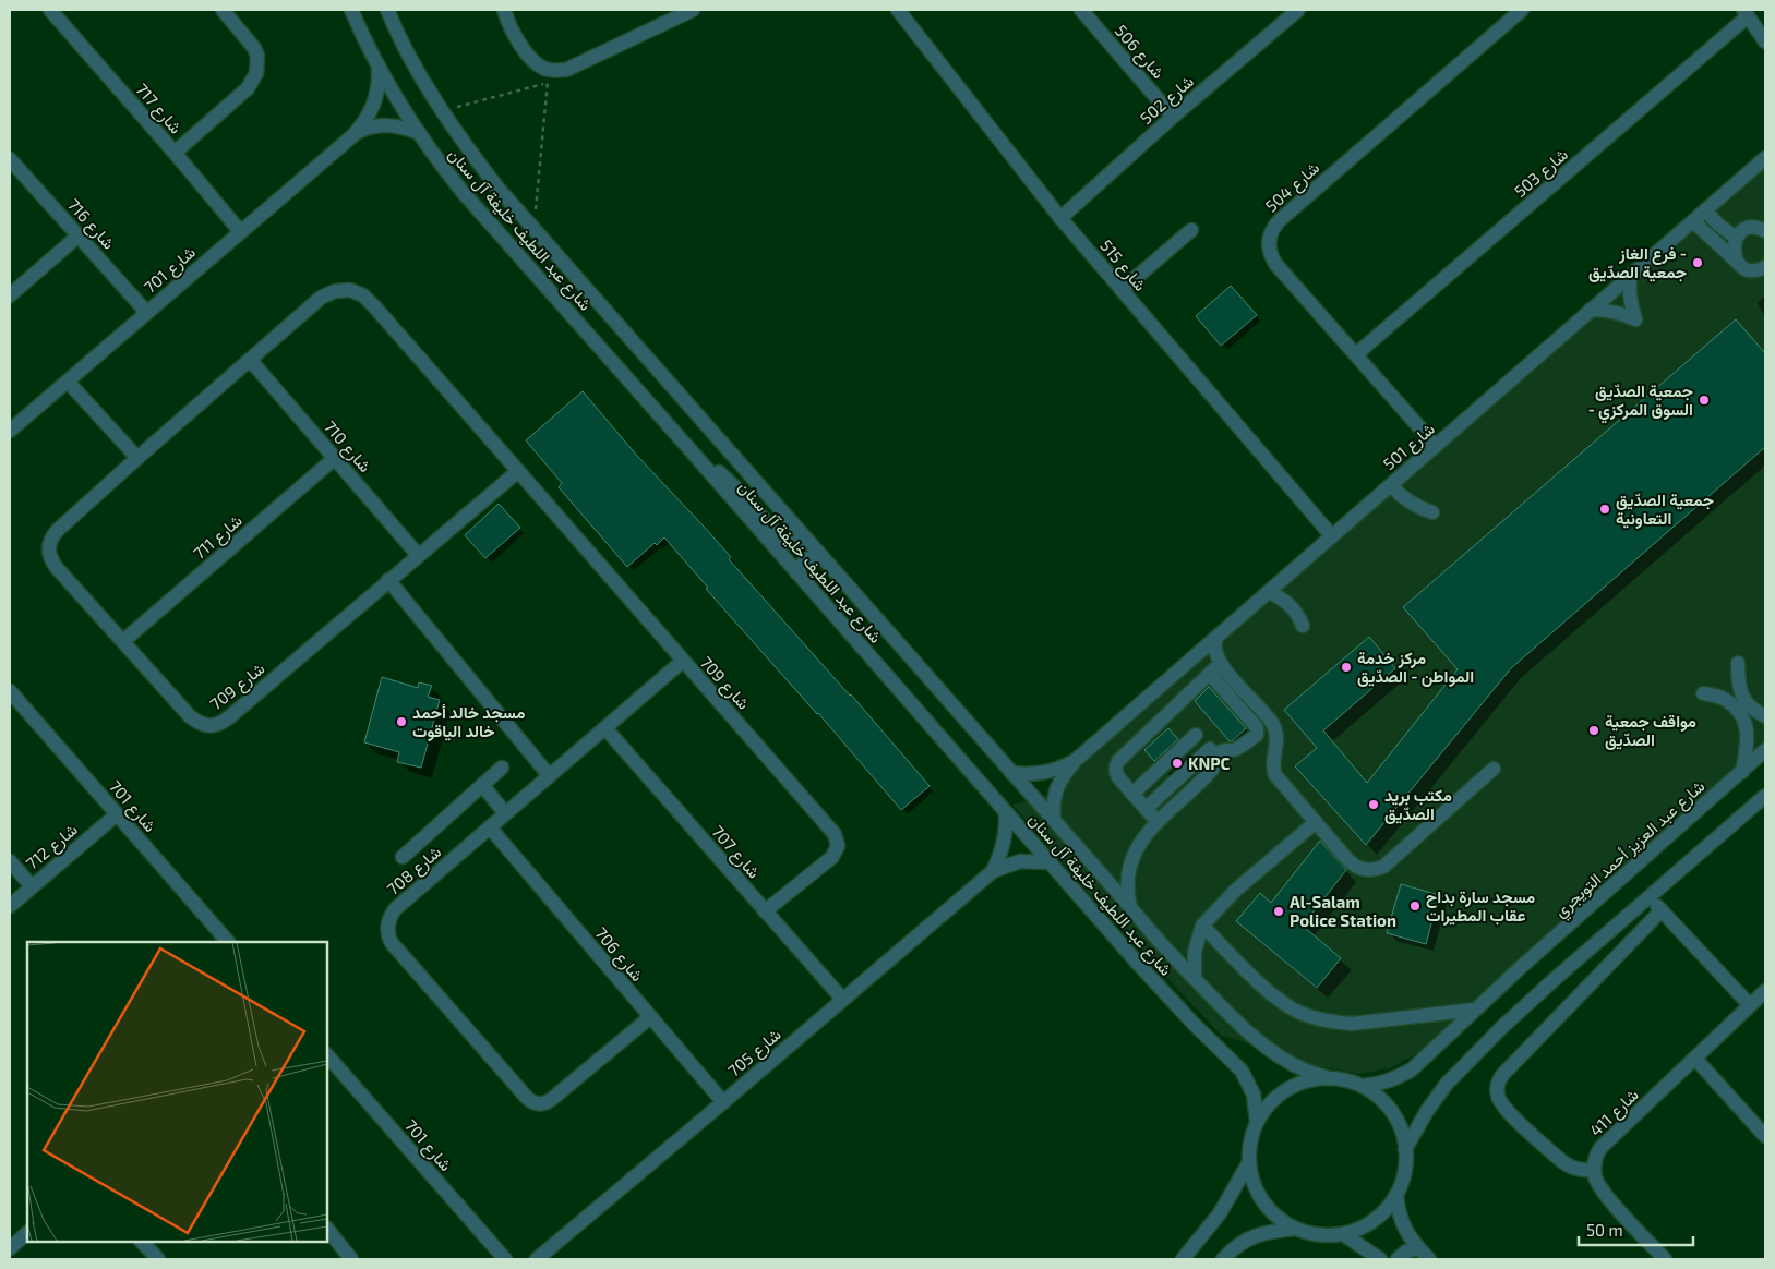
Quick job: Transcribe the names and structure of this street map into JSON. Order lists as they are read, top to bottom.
{
  "streets": {
    "street": [
      "شارع 506",
      "شارع 502",
      "شارع 717",
      "شارع 503",
      "شارع 504",
      "شارع 716",
      "شارع عبد اللطيف خليفة آل سنان",
      "شارع 515",
      "شارع 701",
      "شارع 710",
      "شارع 501",
      "شارع 711",
      "شارع 709",
      "شارع 712",
      "شارع عبد العزيز أحمد التويجري",
      "شارع 707",
      "شارع 708",
      "شارع 706",
      "شارع 705",
      "شارع 411"
    ]
  },
  "crossings": [
    ["شارع 506", "شارع 502"],
    ["شارع 502", "شارع 515"],
    ["شارع 717", "شارع 701"],
    ["شارع 503", "شارع 504"],
    ["شارع 504", "شارع 501"],
    ["شارع 716", "شارع 701"],
    ["شارع عبد اللطيف خليفة آل سنان", "شارع 701"],
    ["شارع عبد اللطيف خليفة آل سنان", "شارع 501"],
    ["شارع عبد اللطيف خليفة آل سنان", "شارع عبد العزيز أحمد التويجري"],
    ["شارع عبد اللطيف خليفة آل سنان", "شارع 705"],
    ["شارع 515", "شارع 501"],
    ["شارع 701", "شارع 712"],
    ["شارع 710", "شارع 711"],
    ["شارع 710", "شارع 709"],
    ["شارع 711", "شارع 709"],
    ["شارع 709", "شارع 707"],
    ["شارع 709", "شارع 708"],
    ["شارع 707", "شارع 708"],
    ["شارع 707", "شارع 705"],
    ["شارع 708", "شارع 706"],
    ["شارع 706", "شارع 705"]
  ],
  "places": [
    "فرع الغاز - جمعية الصدّيق",
    "جمعية الصدّيق - السوق المركزي",
    "جمعية الصدّيق التعاونية",
    "مركز خدمة المواطن - الصدّيق",
    "مسجد خالد أحمد خالد الياقوت",
    "مواقف جمعية الصدّيق",
    "KNPC",
    "مكتب بريد الصدّيق",
    "مسجد سارة بداح عقاب المطيرات",
    "Al-Salam Police Station"
  ],
  "scale_bar": "50 m"
}
